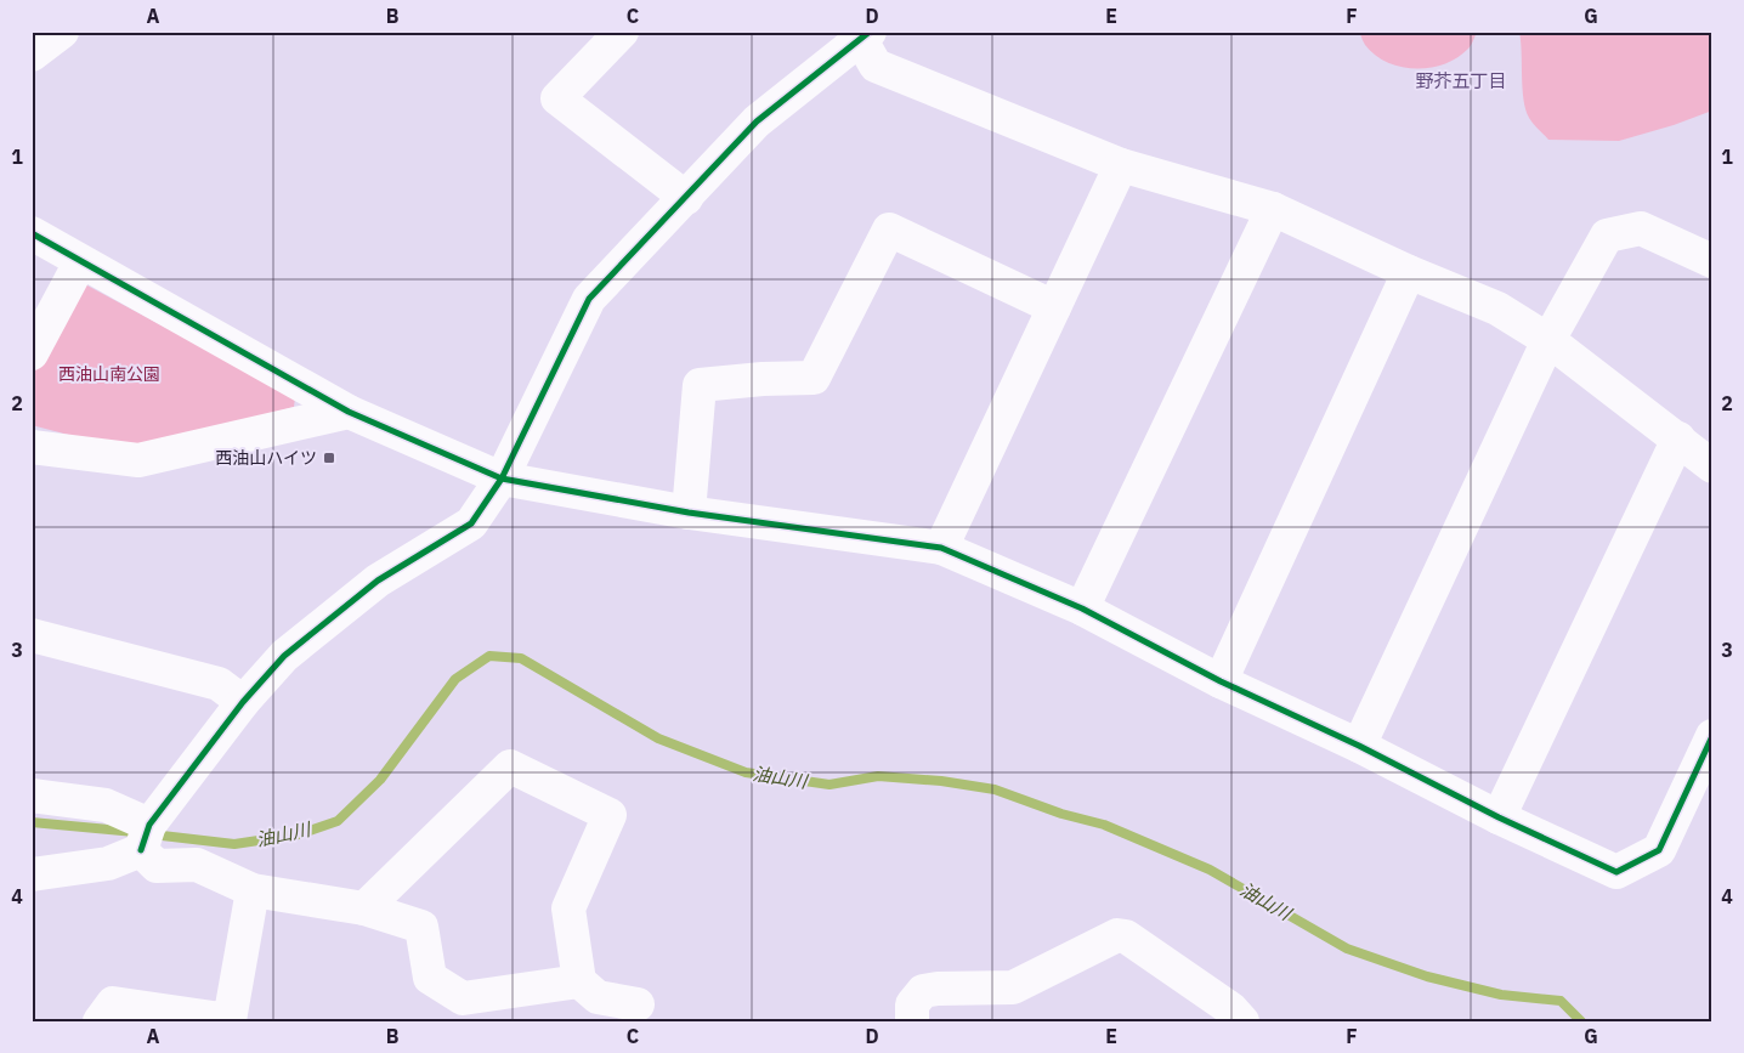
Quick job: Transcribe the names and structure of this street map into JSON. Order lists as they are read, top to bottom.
{
  "districts": ["野芥五丁目"],
  "water": ["油山川"],
  "parks": ["西油山南公園"],
  "places": {
    "transit": ["西油山ハイツ"]
  },
  "grid": {
    "columns": [
      "A",
      "B",
      "C",
      "D",
      "E",
      "F",
      "G"
    ],
    "rows": [
      "1",
      "2",
      "3",
      "4"
    ]
  }
}
